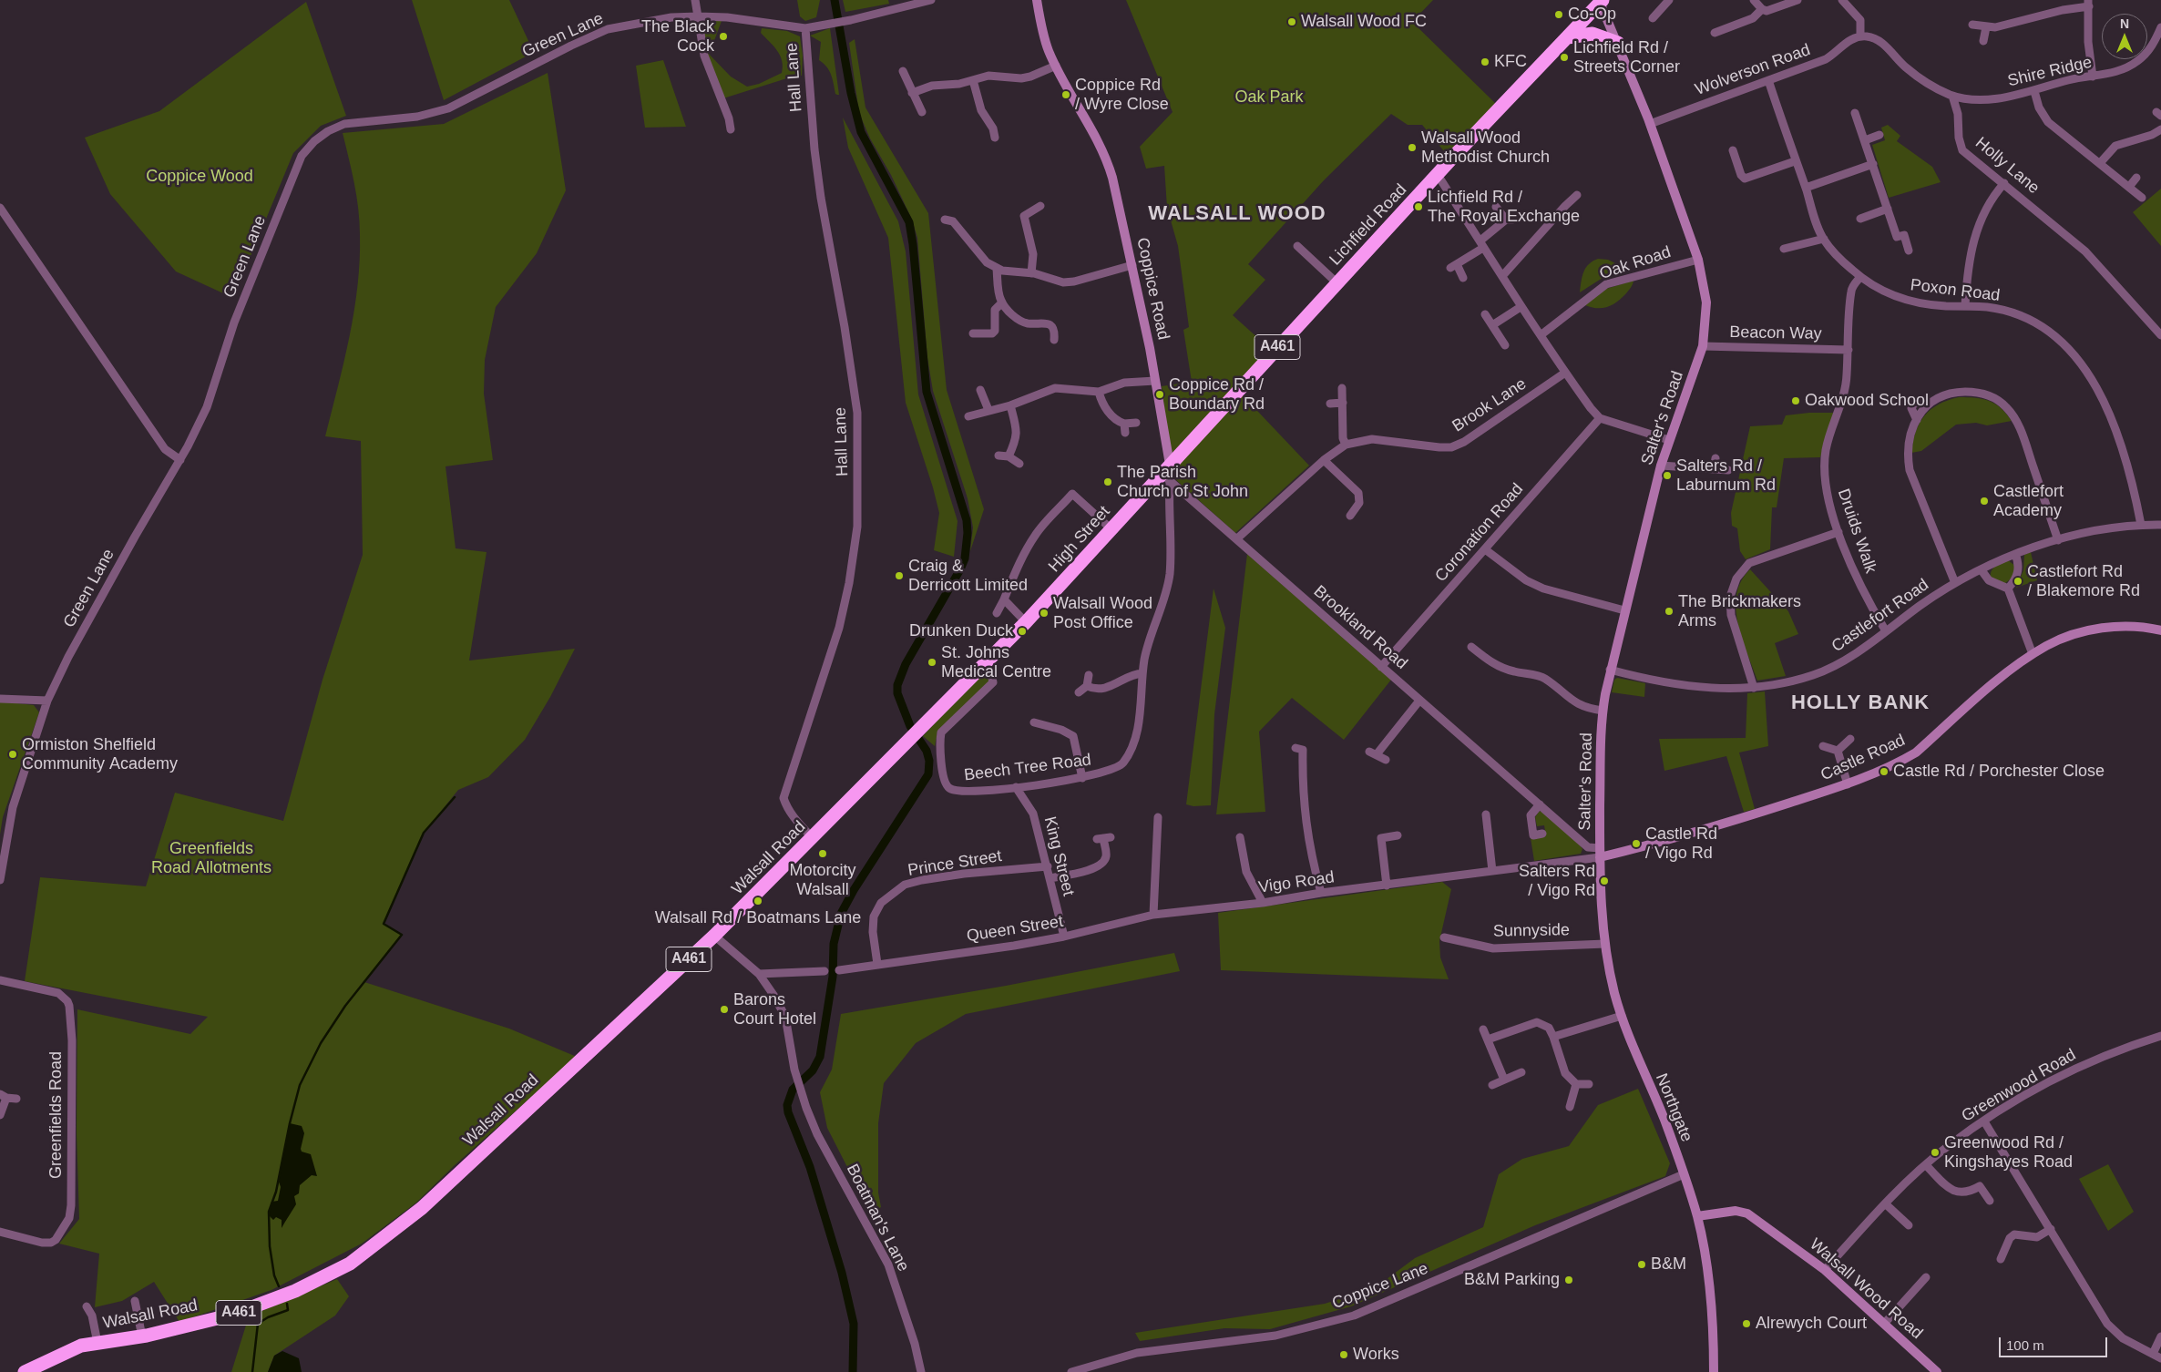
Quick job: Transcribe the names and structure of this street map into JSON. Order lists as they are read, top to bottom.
{
  "streets": {
    "highway": [
      "Lichfield Road",
      "A461",
      "High Street",
      "Walsall Road"
    ],
    "main road": [
      "Coppice Road",
      "Salter's Road",
      "Castle Road",
      "Northgate",
      "Walsall Wood Road"
    ],
    "street": [
      "Green Lane",
      "Wolverson Road",
      "Shire Ridge",
      "Hall Lane",
      "Holly Lane",
      "Oak Road",
      "Poxon Road",
      "Beacon Way",
      "Brook Lane",
      "Druids Walk",
      "Coronation Road",
      "Castlefort Road",
      "Brookland Road",
      "Beech Tree Road",
      "King Street",
      "Prince Street",
      "Vigo Road",
      "Queen Street",
      "Sunnyside",
      "Greenwood Road",
      "Greenfields Road",
      "Boatman's Lane",
      "Coppice Lane"
    ]
  },
  "crossings": [
    ["Green Lane", "Hall Lane"],
    ["Wolverson Road", "Poxon Road"],
    ["Wolverson Road", "Salter's Road"],
    ["Shire Ridge", "Holly Lane"],
    ["Hall Lane", "Walsall Road"],
    ["Lichfield Road", "Coppice Road"],
    ["Lichfield Road", "Salter's Road"],
    ["Lichfield Road", "High Street"],
    ["Lichfield Road", "Brookland Road"],
    ["Lichfield Road", "Beech Tree Road"],
    ["Oak Road", "Salter's Road"],
    ["Coppice Road", "High Street"],
    ["Coppice Road", "Brookland Road"],
    ["Coppice Road", "Beech Tree Road"],
    ["Poxon Road", "Druids Walk"],
    ["Poxon Road", "Castlefort Road"],
    ["Beacon Way", "Salter's Road"],
    ["Beacon Way", "Druids Walk"],
    ["Brook Lane", "Brookland Road"],
    ["Salter's Road", "Castlefort Road"],
    ["Salter's Road", "Brookland Road"],
    ["Salter's Road", "Castle Road"],
    ["Salter's Road", "Vigo Road"],
    ["Salter's Road", "Northgate"],
    ["Druids Walk", "Castlefort Road"],
    ["Coronation Road", "Brookland Road"],
    ["High Street", "Brookland Road"],
    ["High Street", "Beech Tree Road"],
    ["High Street", "Walsall Road"],
    ["Brookland Road", "Castle Road"],
    ["Brookland Road", "Beech Tree Road"],
    ["Brookland Road", "Vigo Road"],
    ["Brookland Road", "Northgate"],
    ["Castle Road", "Vigo Road"],
    ["Castle Road", "Northgate"],
    ["Beech Tree Road", "King Street"],
    ["King Street", "Prince Street"],
    ["King Street", "Queen Street"],
    ["Prince Street", "Queen Street"],
    ["Vigo Road", "Queen Street"],
    ["Vigo Road", "Northgate"],
    ["Sunnyside", "Northgate"],
    ["Greenwood Road", "Walsall Wood Road"],
    ["Northgate", "Coppice Lane"],
    ["Northgate", "Walsall Wood Road"]
  ],
  "districts": ["WALSALL WOOD", "HOLLY BANK"],
  "parks": ["Oak Park", "Coppice Wood", "Greenfields Road Allotments"],
  "places": [
    "Co-Op",
    "Walsall Wood FC",
    "The Black Cock",
    "Lichfield Rd / Streets Corner",
    "KFC",
    "Coppice Rd / Wyre Close",
    "Walsall Wood Methodist Church",
    "Lichfield Rd / The Royal Exchange",
    "Coppice Rd / Boundary Rd",
    "Oakwood School",
    "Salters Rd / Laburnum Rd",
    "The Parish Church of St John",
    "Castlefort Academy",
    "Craig & Derricott Limited",
    "Castlefort Rd / Blakemore Rd",
    "The Brickmakers Arms",
    "Walsall Wood Post Office",
    "Drunken Duck",
    "St. Johns Medical Centre",
    "Ormiston Shelfield Community Academy",
    "Castle Rd / Porchester Close",
    "Castle Rd / Vigo Rd",
    "Motorcity Walsall",
    "Salters Rd / Vigo Rd",
    "Walsall Rd / Boatmans Lane",
    "Barons Court Hotel",
    "Greenwood Rd / Kingshayes Road",
    "B&M",
    "B&M Parking",
    "Alrewych Court",
    "Works"
  ],
  "scale_bar": "100 m",
  "north": "top"
}
